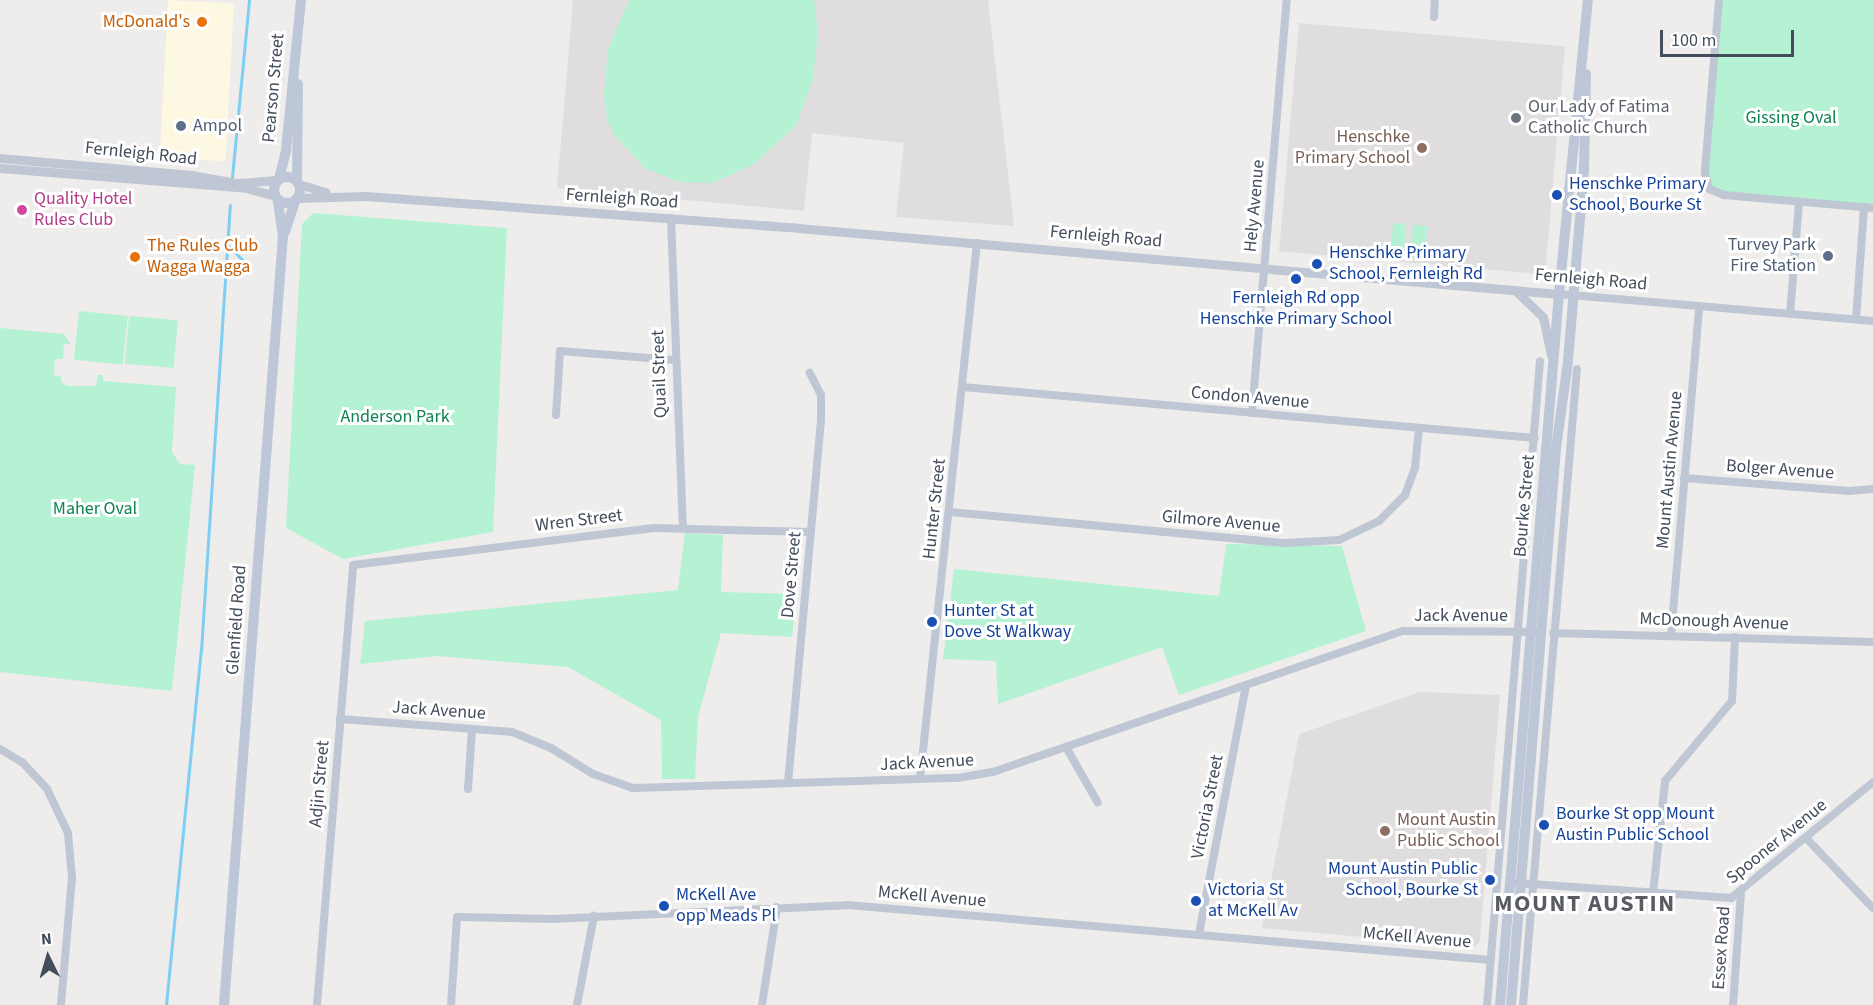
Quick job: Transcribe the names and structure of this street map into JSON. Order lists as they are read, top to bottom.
{
  "streets": {
    "main road": ["Pearson Street", "Bourke Street", "Glenfield Road"],
    "street": [
      "Fernleigh Road",
      "Hely Avenue",
      "Quail Street",
      "Condon Avenue",
      "Mount Austin Avenue",
      "Bolger Avenue",
      "Hunter Street",
      "Wren Street",
      "Gilmore Avenue",
      "Dove Street",
      "Jack Avenue",
      "McDonough Avenue",
      "Adjin Street",
      "Victoria Street",
      "Spooner Avenue",
      "McKell Avenue",
      "Essex Road"
    ]
  },
  "crossings": [
    ["Pearson Street", "Fernleigh Road"],
    ["Pearson Street", "Glenfield Road"],
    ["Fernleigh Road", "Hely Avenue"],
    ["Fernleigh Road", "Quail Street"],
    ["Fernleigh Road", "Mount Austin Avenue"],
    ["Fernleigh Road", "Bourke Street"],
    ["Fernleigh Road", "Hunter Street"],
    ["Fernleigh Road", "Glenfield Road"],
    ["Hely Avenue", "Condon Avenue"],
    ["Quail Street", "Wren Street"],
    ["Condon Avenue", "Bourke Street"],
    ["Condon Avenue", "Hunter Street"],
    ["Condon Avenue", "Gilmore Avenue"],
    ["Mount Austin Avenue", "Bolger Avenue"],
    ["Mount Austin Avenue", "McDonough Avenue"],
    ["Bourke Street", "Jack Avenue"],
    ["Bourke Street", "Spooner Avenue"],
    ["Bourke Street", "McKell Avenue"],
    ["Hunter Street", "Gilmore Avenue"],
    ["Hunter Street", "Jack Avenue"],
    ["Wren Street", "Dove Street"],
    ["Wren Street", "Adjin Street"],
    ["Dove Street", "Jack Avenue"],
    ["Jack Avenue", "Adjin Street"],
    ["Jack Avenue", "Victoria Street"],
    ["Victoria Street", "McKell Avenue"],
    ["Spooner Avenue", "Essex Road"]
  ],
  "districts": ["MOUNT AUSTIN"],
  "parks": ["Gissing Oval", "Anderson Park", "Maher Oval"],
  "places": [
    "McDonald's",
    "Our Lady of Fatima Catholic Church",
    "Ampol",
    "Henschke Primary School",
    "Henschke Primary School, Bourke St",
    "Quality Hotel Rules Club",
    "Turvey Park Fire Station",
    "The Rules Club Wagga Wagga",
    "Henschke Primary School, Fernleigh Rd",
    "Fernleigh Rd opp Henschke Primary School",
    "Hunter St at Dove St Walkway",
    "Bourke St opp Mount Austin Public School",
    "Mount Austin Public School",
    "Mount Austin Public School, Bourke St",
    "Victoria St at McKell Av",
    "McKell Ave opp Meads Pl"
  ],
  "scale_bar": "100 m",
  "north": "top"
}
